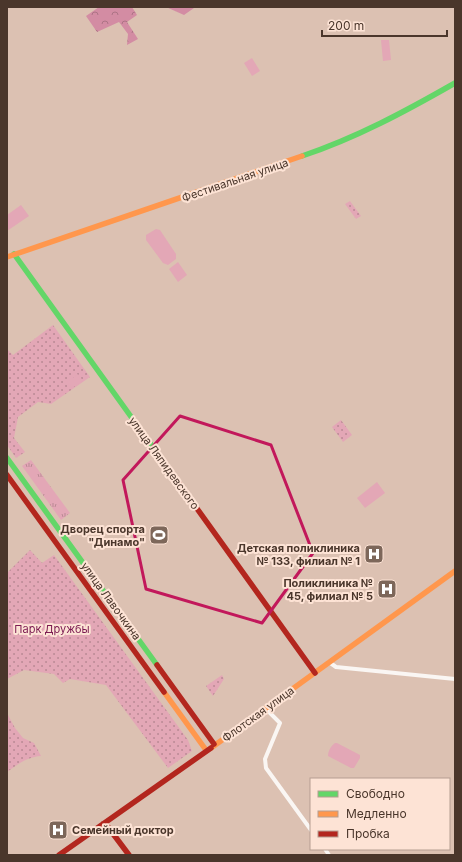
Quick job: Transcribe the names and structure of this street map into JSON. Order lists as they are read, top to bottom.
{
  "streets": {
    "main road": [
      "Фестивальная улица",
      "улица Ляпидевского",
      "улица Лавочкина",
      "Флотская улица"
    ]
  },
  "crossings": [
    ["Фестивальная улица", "улица Ляпидевского"],
    ["улица Ляпидевского", "Флотская улица"],
    ["улица Лавочкина", "Флотская улица"]
  ],
  "parks": ["Парк Дружбы"],
  "places": {
    "sports": ["Дворец спорта \"Динамо\""],
    "hospital": ["Детская поликлиника № 133, филиал № 1", "Поликлиника № 45, филиал № 5", "Семейный доктор"]
  },
  "legend": ["Свободно", "Медленно", "Пробка"],
  "scale_bar": "200 m"
}
